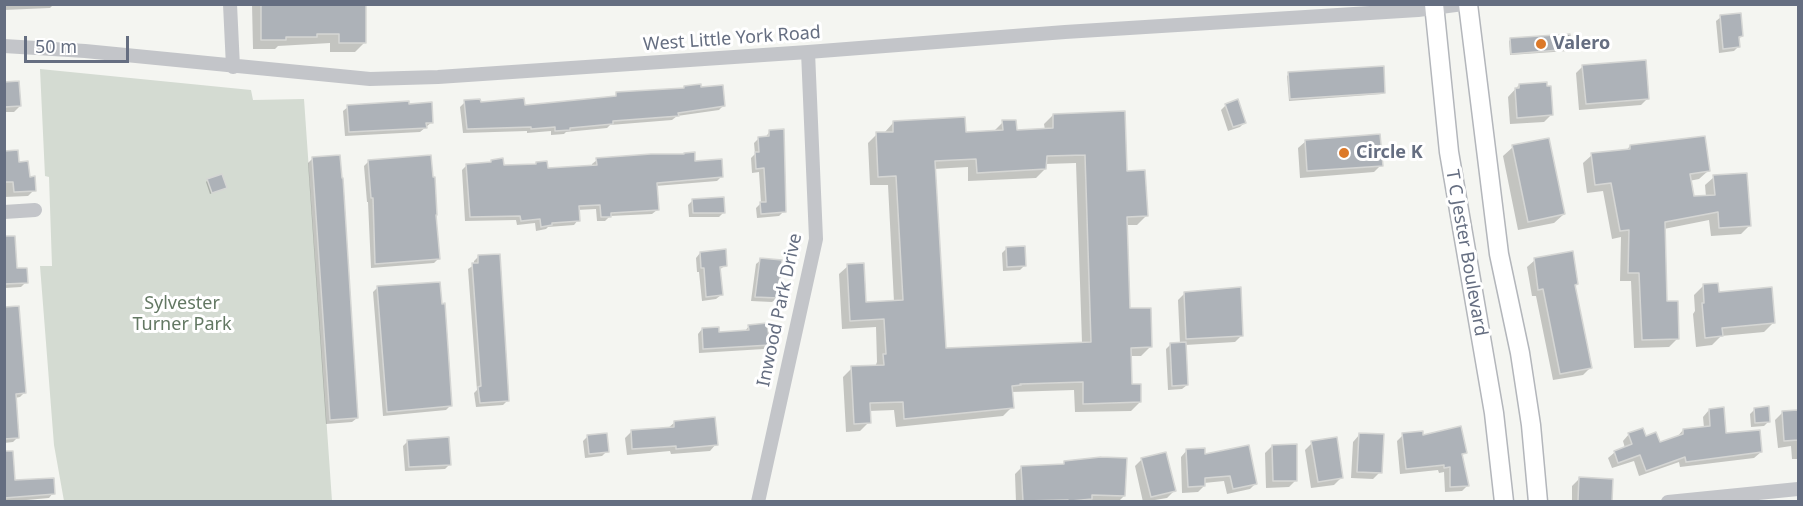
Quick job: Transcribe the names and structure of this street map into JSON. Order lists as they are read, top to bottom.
{
  "streets": {
    "main road": ["T C Jester Boulevard"],
    "street": ["West Little York Road", "Inwood Park Drive"]
  },
  "crossings": [
    ["West Little York Road", "T C Jester Boulevard"],
    ["West Little York Road", "Inwood Park Drive"]
  ],
  "parks": ["Sylvester Turner Park"],
  "places": ["Valero", "Circle K"],
  "scale_bar": "50 m"
}
